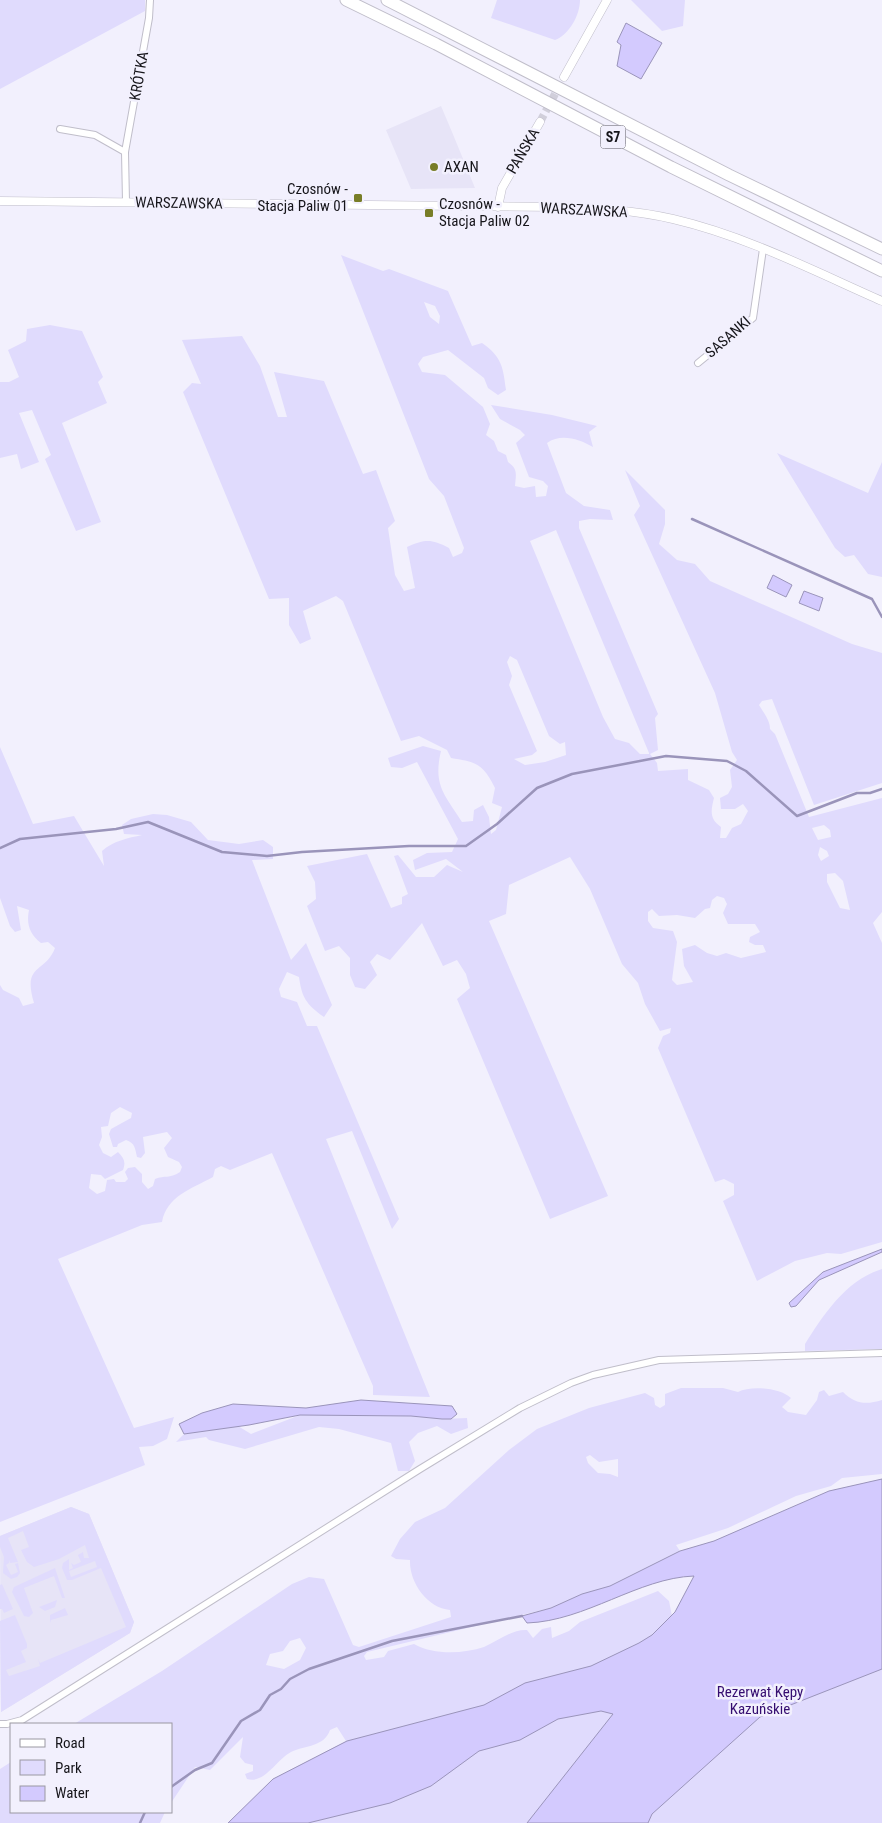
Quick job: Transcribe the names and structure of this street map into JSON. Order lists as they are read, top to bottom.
{
  "streets": {
    "highway": ["S7"],
    "street": [
      "KRÓTKA",
      "PAŃSKA",
      "WARSZAWSKA",
      "SASANKI"
    ]
  },
  "crossings": [
    ["KRÓTKA", "WARSZAWSKA"],
    ["PAŃSKA", "WARSZAWSKA"],
    ["WARSZAWSKA", "SASANKI"]
  ],
  "parks": ["Rezerwat Kępy Kazuńskie"],
  "places": {
    "other": ["AXAN"],
    "transit": ["Czosnów - Stacja Paliw 01", "Czosnów - Stacja Paliw 02"]
  },
  "legend": ["Road", "Park", "Water"]
}
